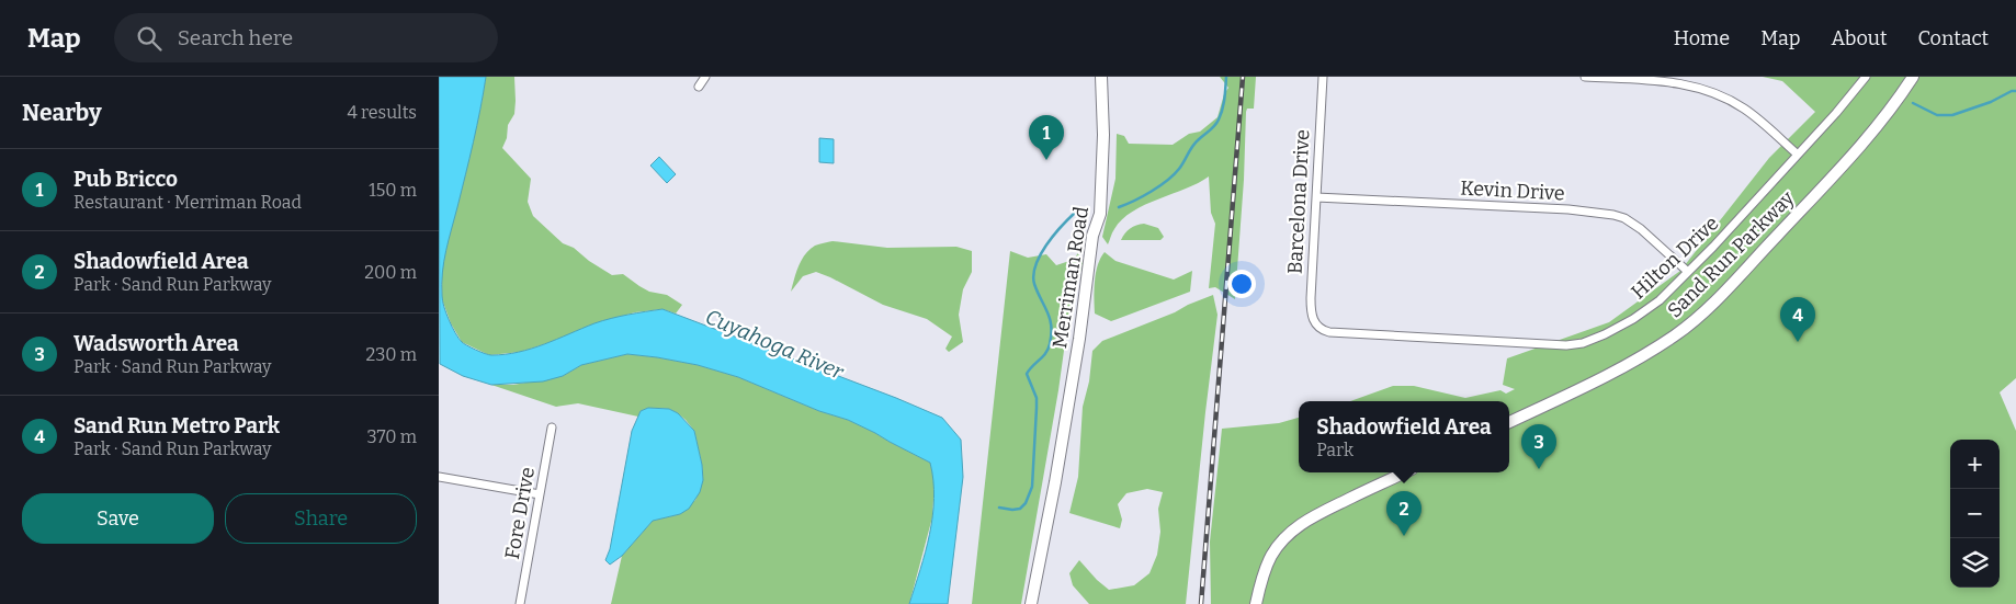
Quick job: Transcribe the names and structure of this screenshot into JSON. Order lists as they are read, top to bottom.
{
  "streets": {
    "street": [
      "Kevin Drive",
      "Barcelona Drive",
      "Sand Run Parkway",
      "Hilton Drive",
      "Merriman Road",
      "Fore Drive"
    ]
  },
  "crossings": [
    ["Kevin Drive", "Barcelona Drive"],
    ["Kevin Drive", "Hilton Drive"],
    ["Barcelona Drive", "Hilton Drive"]
  ],
  "water": ["Cuyahoga River"],
  "page": {
    "header": "Map",
    "search": "Search here",
    "nav": [
      "Home",
      "Map",
      "About",
      "Contact"
    ],
    "heading": ["Nearby", "4 results"],
    "pins": [
      "1",
      "4",
      "3",
      "2"
    ],
    "list": [
      {
        "mark": "1",
        "name": "Pub Bricco",
        "note": "Restaurant · Merriman Road",
        "value": "150 m"
      },
      {
        "mark": "2",
        "name": "Shadowfield Area",
        "note": "Park · Sand Run Parkway",
        "value": "200 m"
      },
      {
        "mark": "3",
        "name": "Wadsworth Area",
        "note": "Park · Sand Run Parkway",
        "value": "230 m"
      },
      {
        "mark": "4",
        "name": "Sand Run Metro Park",
        "note": "Park · Sand Run Parkway",
        "value": "370 m"
      }
    ],
    "popup": ["Shadowfield Area", "Park"],
    "map_buttons": ["+", "−"],
    "buttons": ["Save", "Share"]
  }
}
